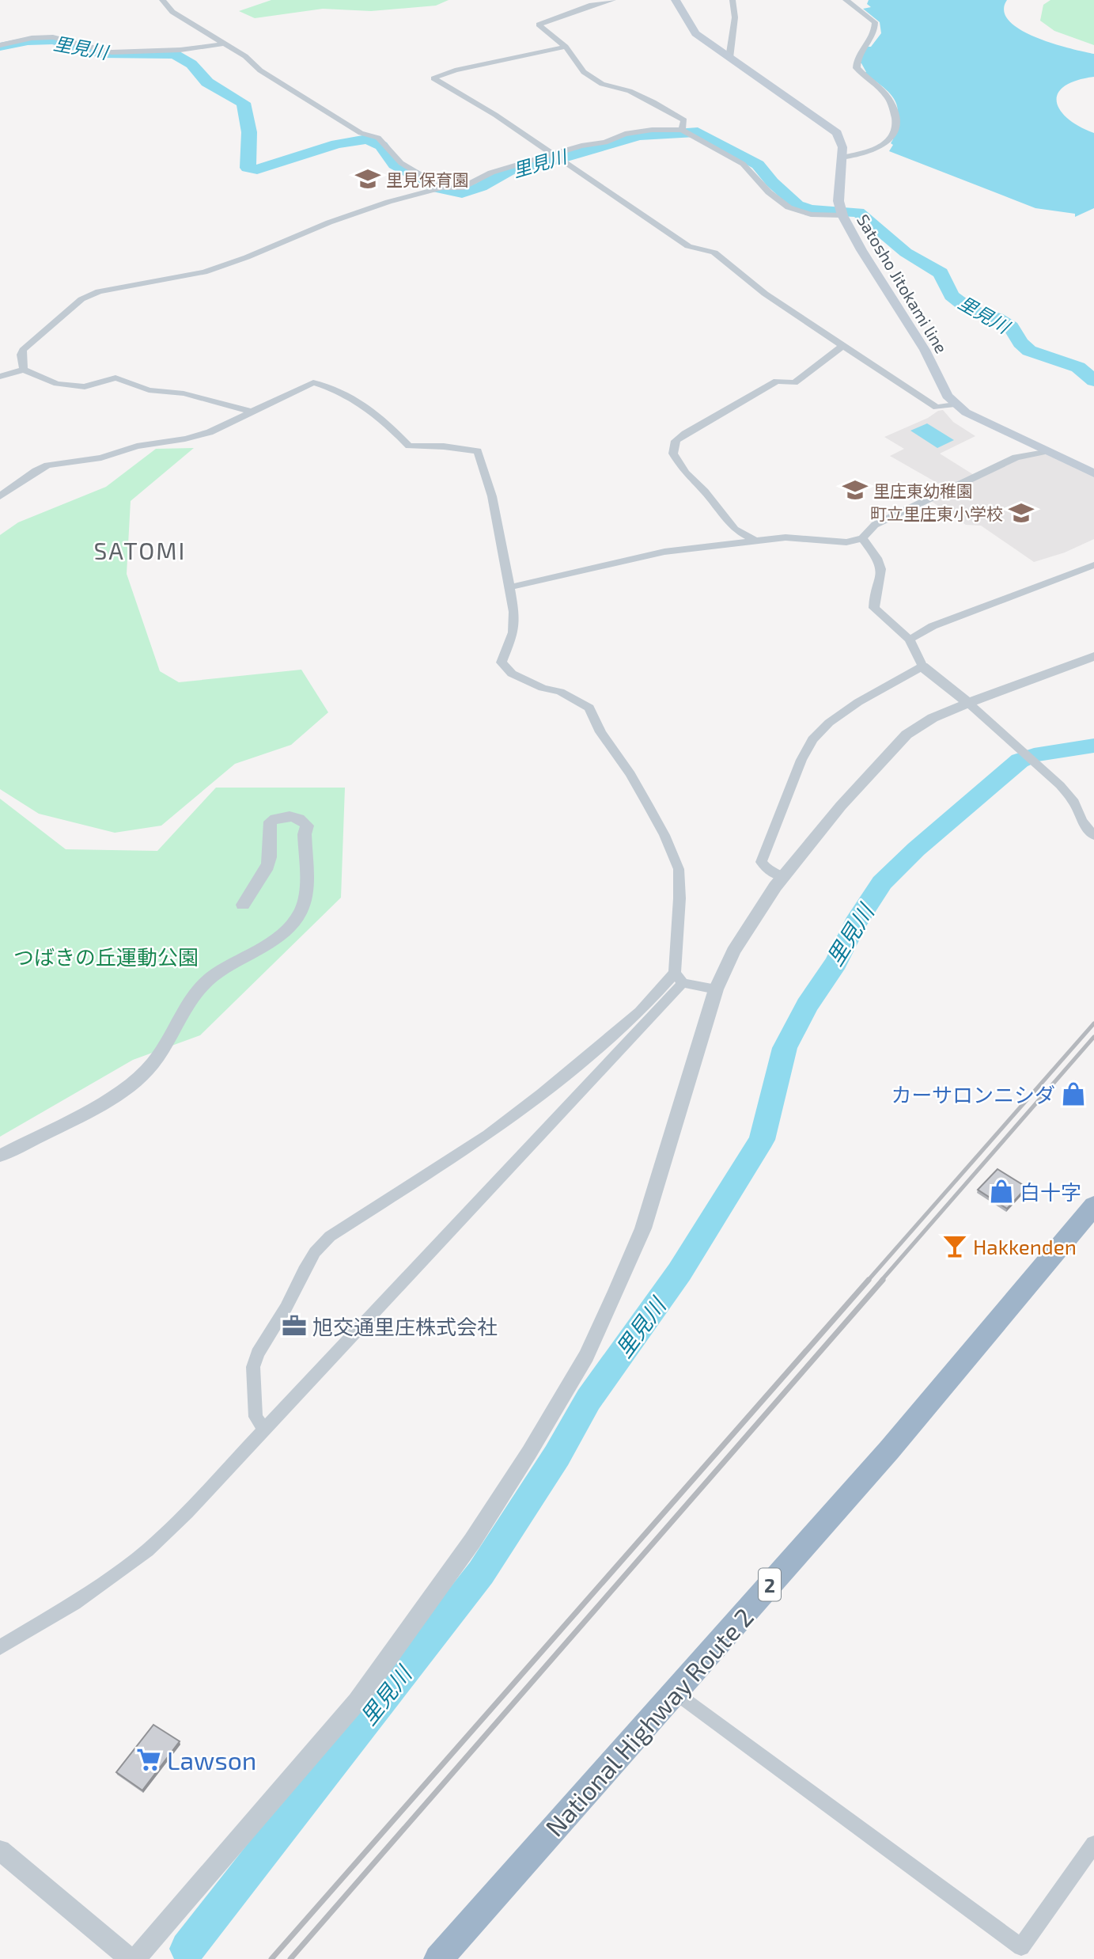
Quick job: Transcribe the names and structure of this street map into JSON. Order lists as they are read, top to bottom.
{
  "streets": {
    "highway": ["2", "National Highway Route 2"],
    "main road": ["Satosho Jitokami line"]
  },
  "districts": ["SATOMI"],
  "water": ["里見川"],
  "parks": ["つばきの丘運動公園"],
  "places": {
    "school or university": ["里見保育園", "里庄東幼稚園", "町立里庄東小学校"],
    "shop": ["カーサロンニシダ", "白十字"],
    "bar": ["Hakkenden"],
    "office": ["旭交通里庄株式会社"],
    "supermarket": ["Lawson"]
  }
}
